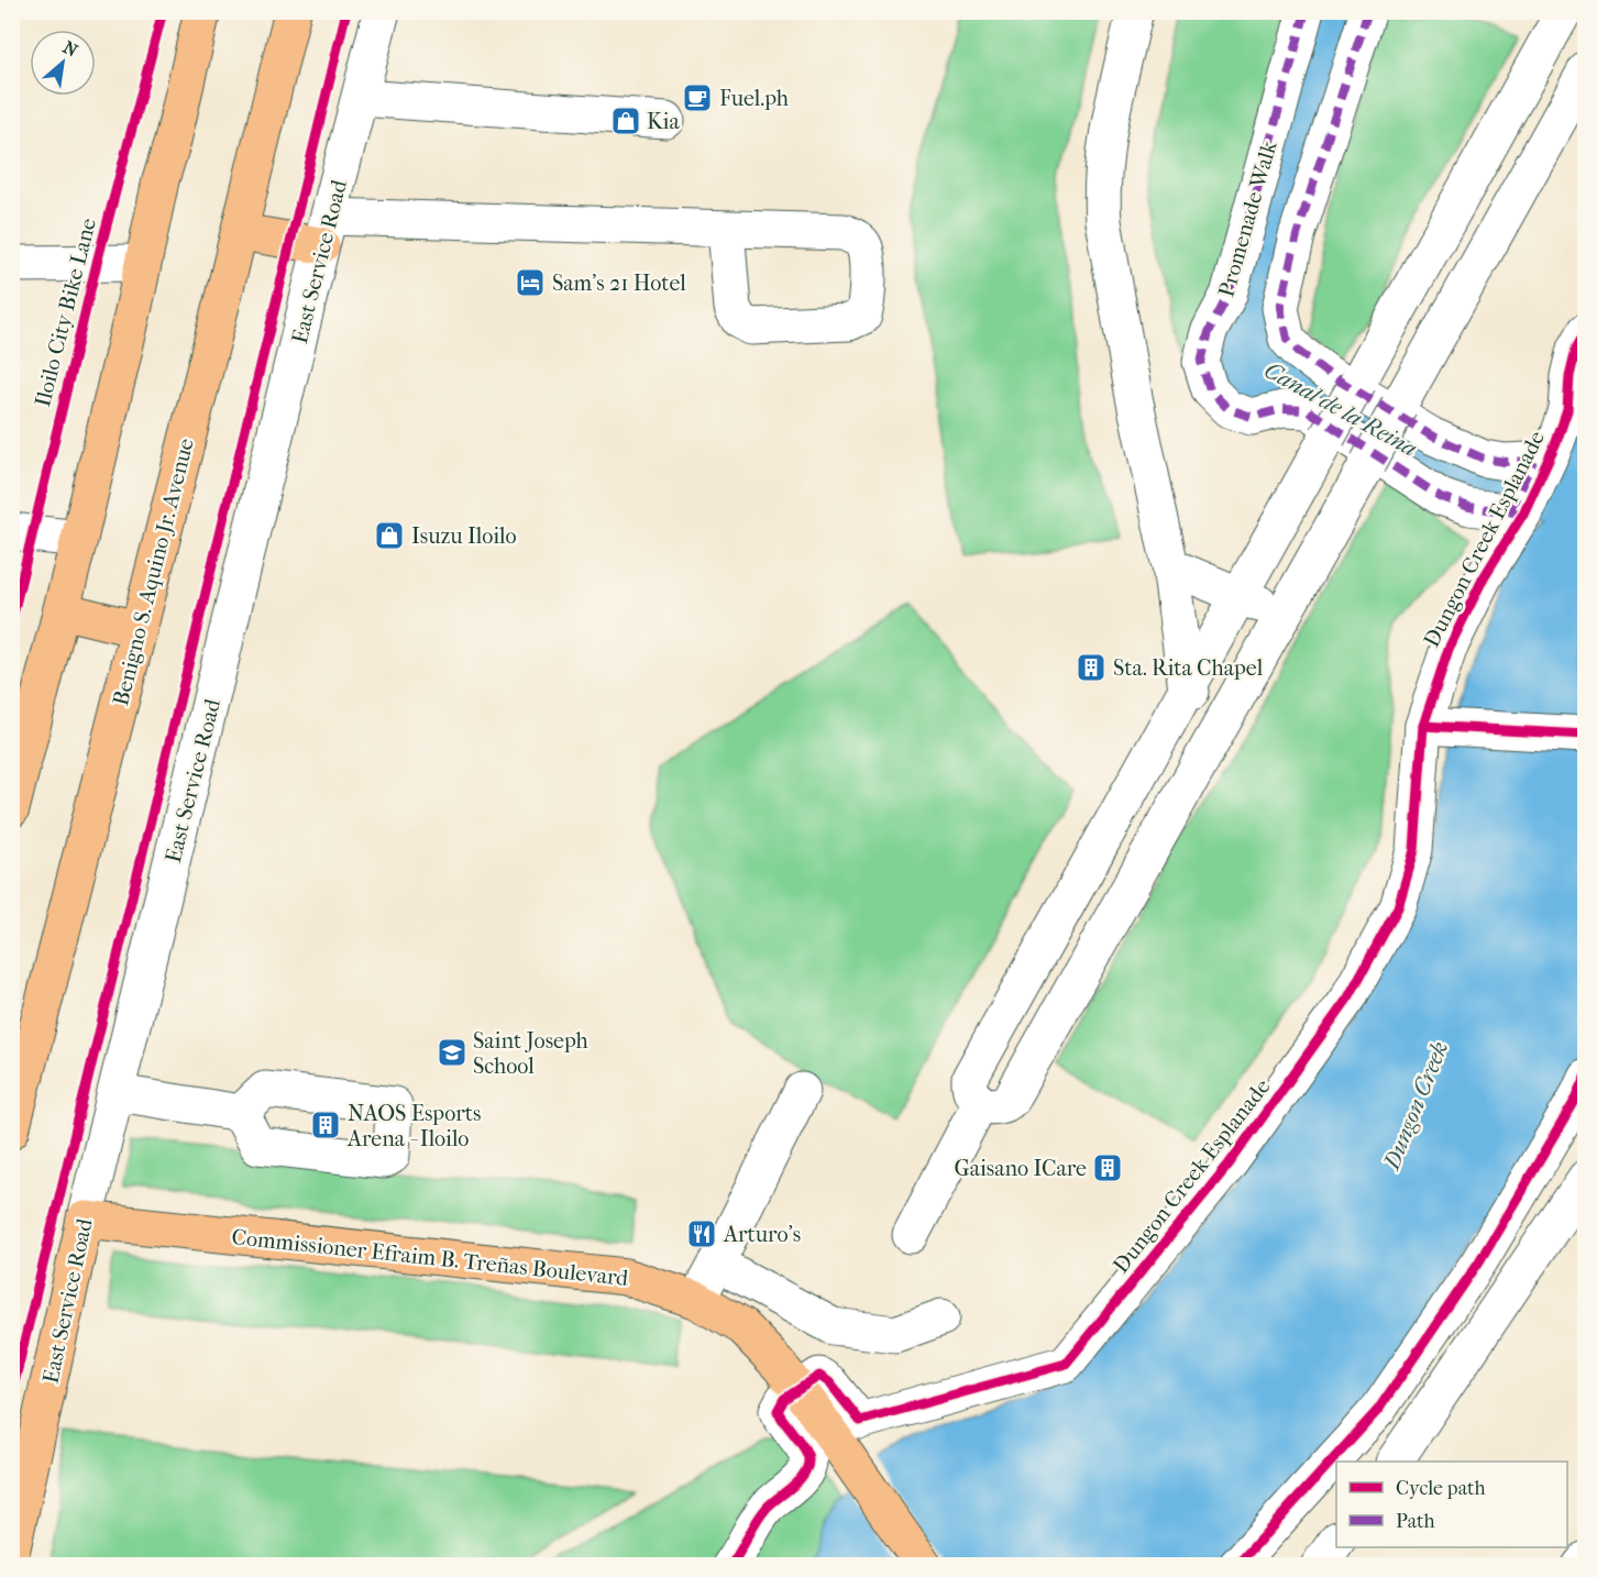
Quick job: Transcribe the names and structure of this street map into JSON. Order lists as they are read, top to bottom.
{
  "streets": {
    "main road": ["East Service Road", "Benigno S. Aquino Jr. Avenue", "Commissioner Efraim B. Treñas Boulevard"],
    "street": ["Promenade Walk", "Dungon Creek Esplanade"],
    "cycle path": ["Iloilo City Bike Lane"]
  },
  "crossings": [
    ["Promenade Walk", "Dungon Creek Esplanade"],
    ["East Service Road", "Commissioner Efraim B. Treñas Boulevard"],
    ["Dungon Creek Esplanade", "Commissioner Efraim B. Treñas Boulevard"]
  ],
  "water": ["Canal de la Reina", "Dungon Creek"],
  "places": {
    "cafe": ["Fuel.ph"],
    "shop": ["Kia", "Isuzu Iloilo"],
    "hotel": ["Sam's 21 Hotel"],
    "building": ["Sta. Rita Chapel", "NAOS Esports Arena - Iloilo", "Gaisano ICare"],
    "school or university": ["Saint Joseph School"],
    "restaurant": ["Arturo's"]
  },
  "legend": ["Cycle path", "Path"],
  "north": "top right"
}
